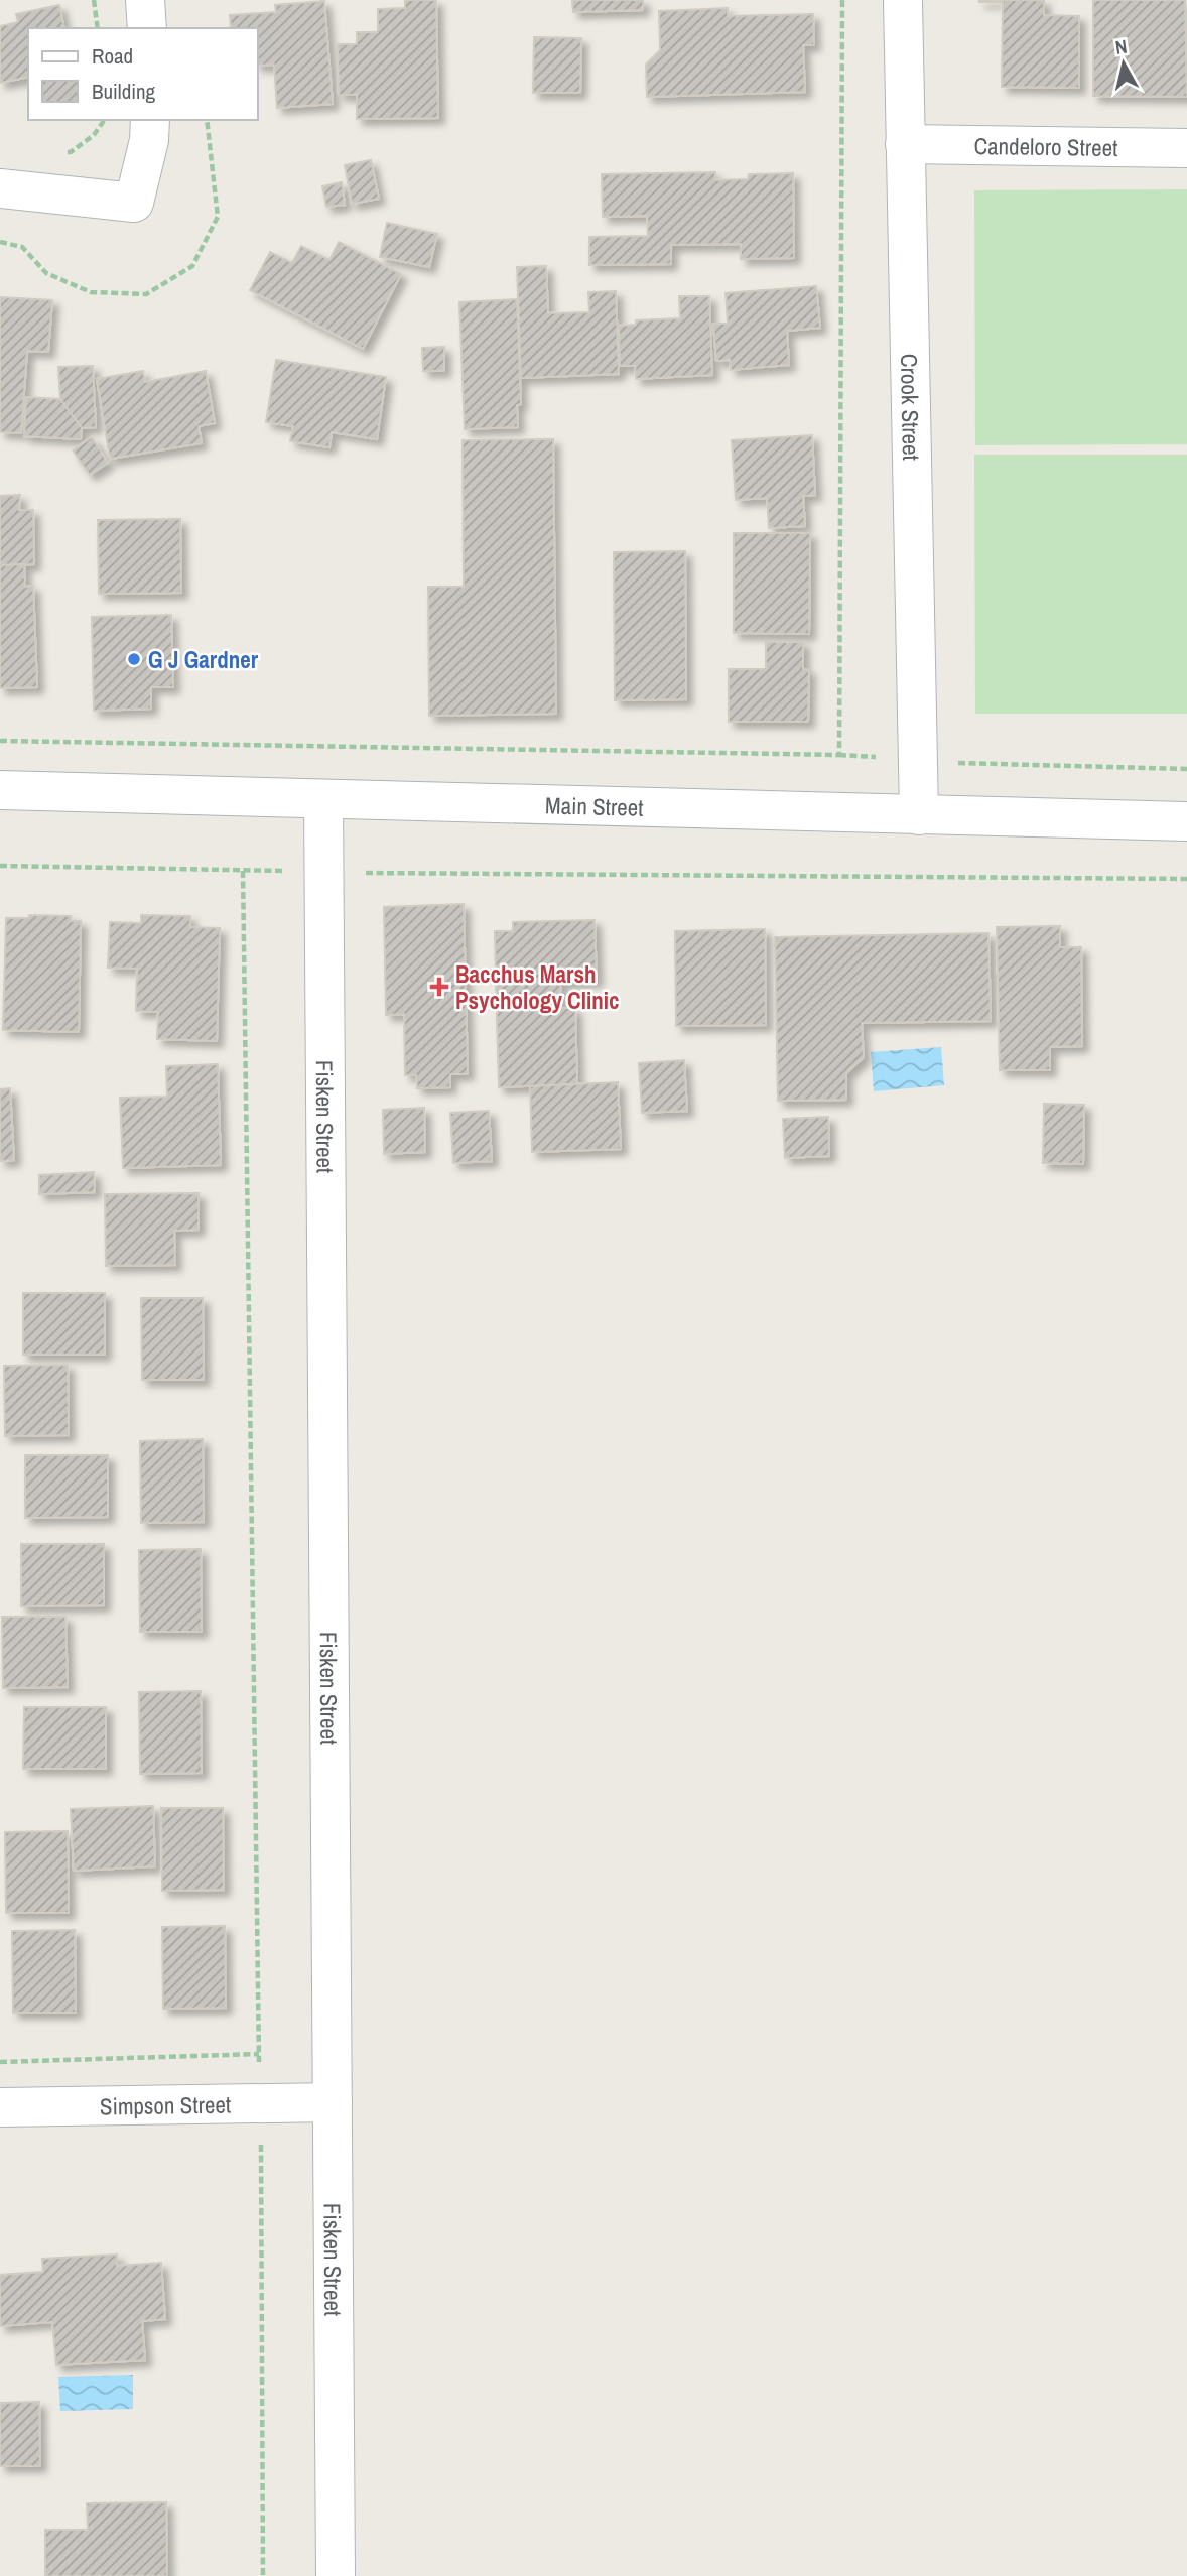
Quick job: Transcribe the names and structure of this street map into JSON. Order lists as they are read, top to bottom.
{
  "streets": {
    "street": [
      "Candeloro Street",
      "Crook Street",
      "Main Street",
      "Fisken Street",
      "Simpson Street"
    ]
  },
  "crossings": [
    ["Candeloro Street", "Crook Street"],
    ["Crook Street", "Main Street"],
    ["Main Street", "Fisken Street"],
    ["Fisken Street", "Simpson Street"]
  ],
  "places": {
    "other": ["G J Gardner"],
    "health": ["Bacchus Marsh Psychology Clinic"]
  },
  "legend": ["Road", "Building"],
  "north": "top"
}
